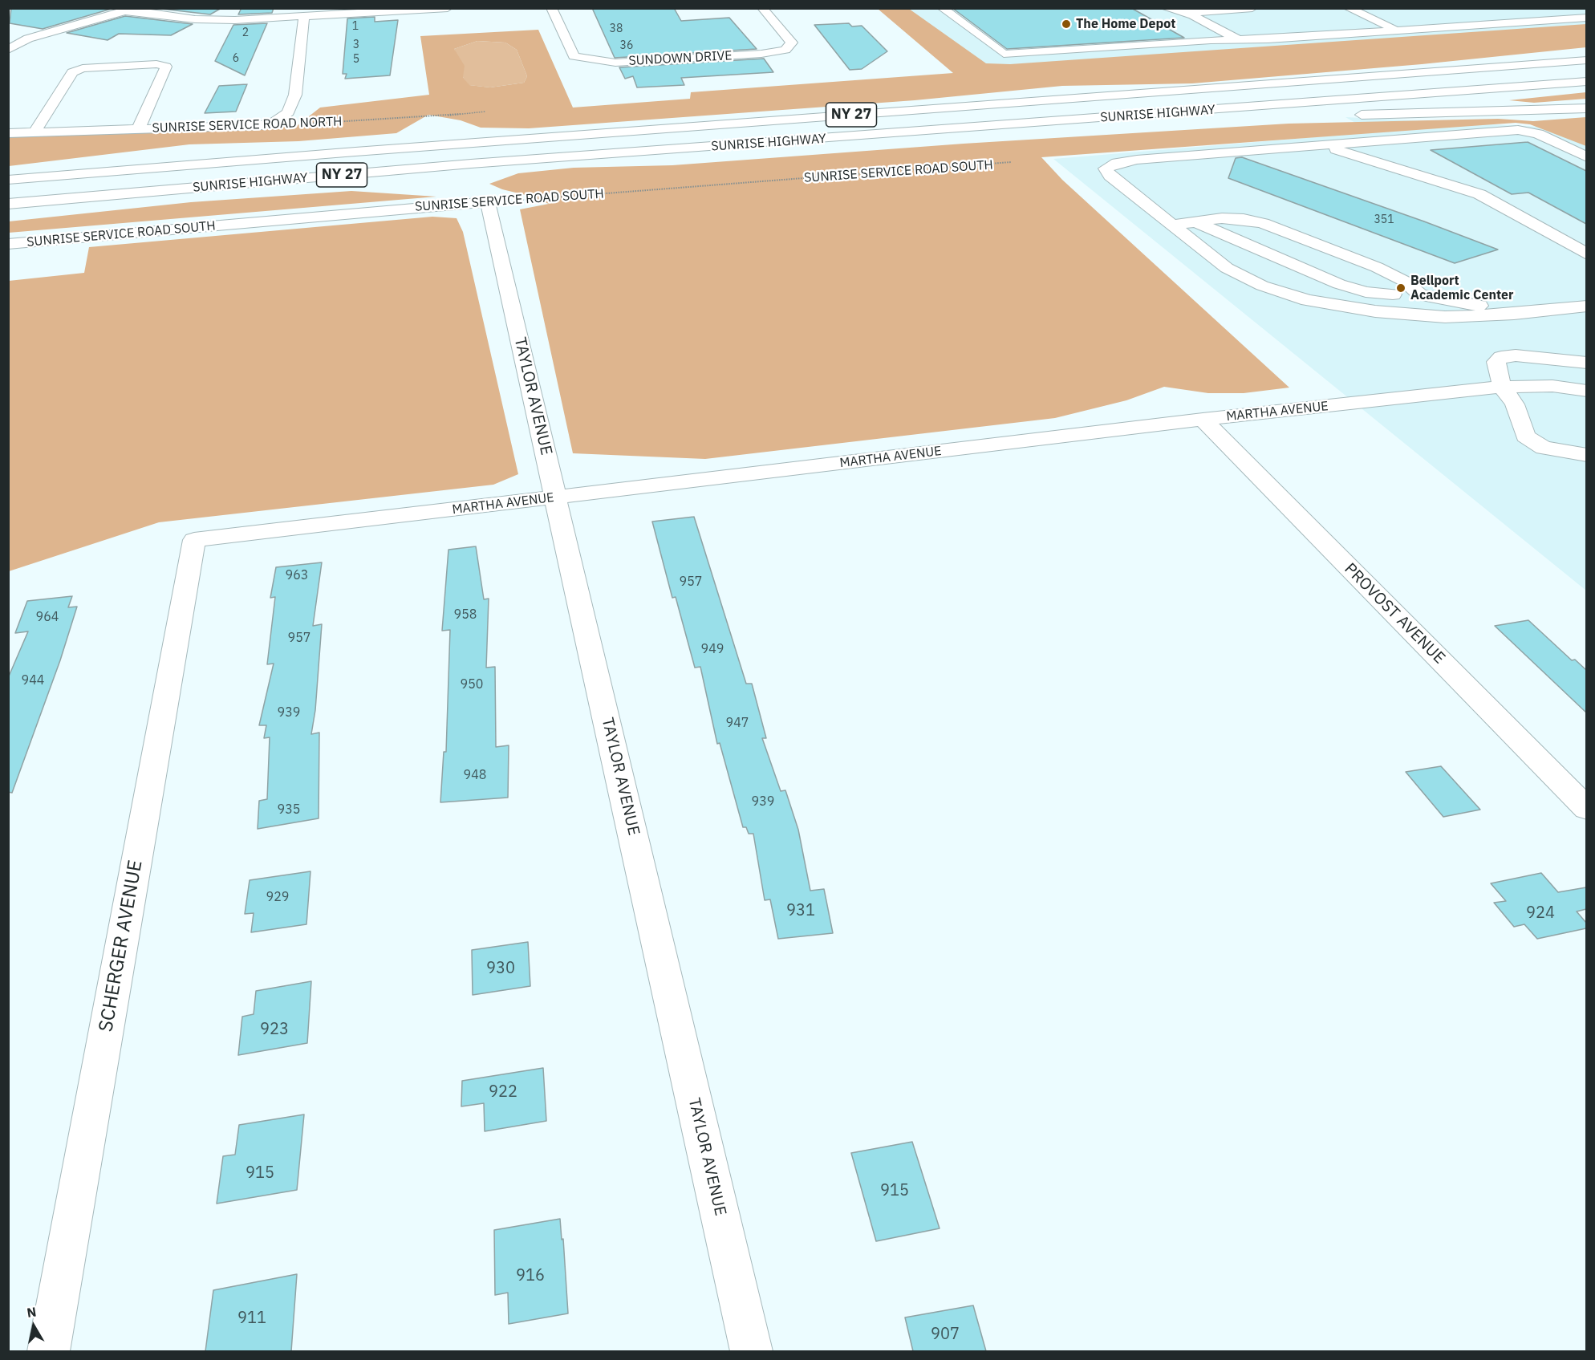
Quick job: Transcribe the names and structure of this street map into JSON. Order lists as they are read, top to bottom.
{
  "streets": {
    "main road": [
      "SUNDOWN DRIVE",
      "SUNRISE HIGHWAY",
      "NY 27",
      "SUNRISE SERVICE ROAD NORTH",
      "SUNRISE SERVICE ROAD SOUTH",
      "TAYLOR AVENUE",
      "MARTHA AVENUE",
      "PROVOST AVENUE",
      "SCHERGER AVENUE"
    ]
  },
  "crossings": [
    ["SUNRISE SERVICE ROAD SOUTH", "TAYLOR AVENUE"],
    ["TAYLOR AVENUE", "MARTHA AVENUE"],
    ["MARTHA AVENUE", "PROVOST AVENUE"],
    ["MARTHA AVENUE", "SCHERGER AVENUE"]
  ],
  "places": ["The Home Depot", "Bellport Academic Center"],
  "house_numbers": [
    "1",
    "38",
    "2",
    "3",
    "36",
    "6",
    "5",
    "351",
    "963",
    "957",
    "958",
    "964",
    "957",
    "949",
    "944",
    "950",
    "939",
    "947",
    "948",
    "939",
    "935",
    "929",
    "931",
    "924",
    "930",
    "923",
    "922",
    "915",
    "915",
    "916",
    "911",
    "907"
  ],
  "north": "top"
}
